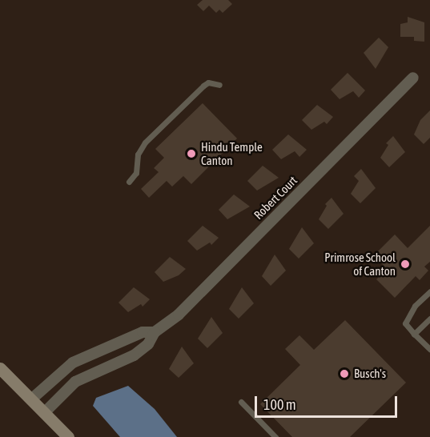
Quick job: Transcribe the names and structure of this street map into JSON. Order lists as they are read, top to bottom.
{
  "streets": {
    "street": ["Robert Court"]
  },
  "places": ["Hindu Temple Canton", "Primrose School of Canton", "Busch's"],
  "scale_bar": "100 m"
}
